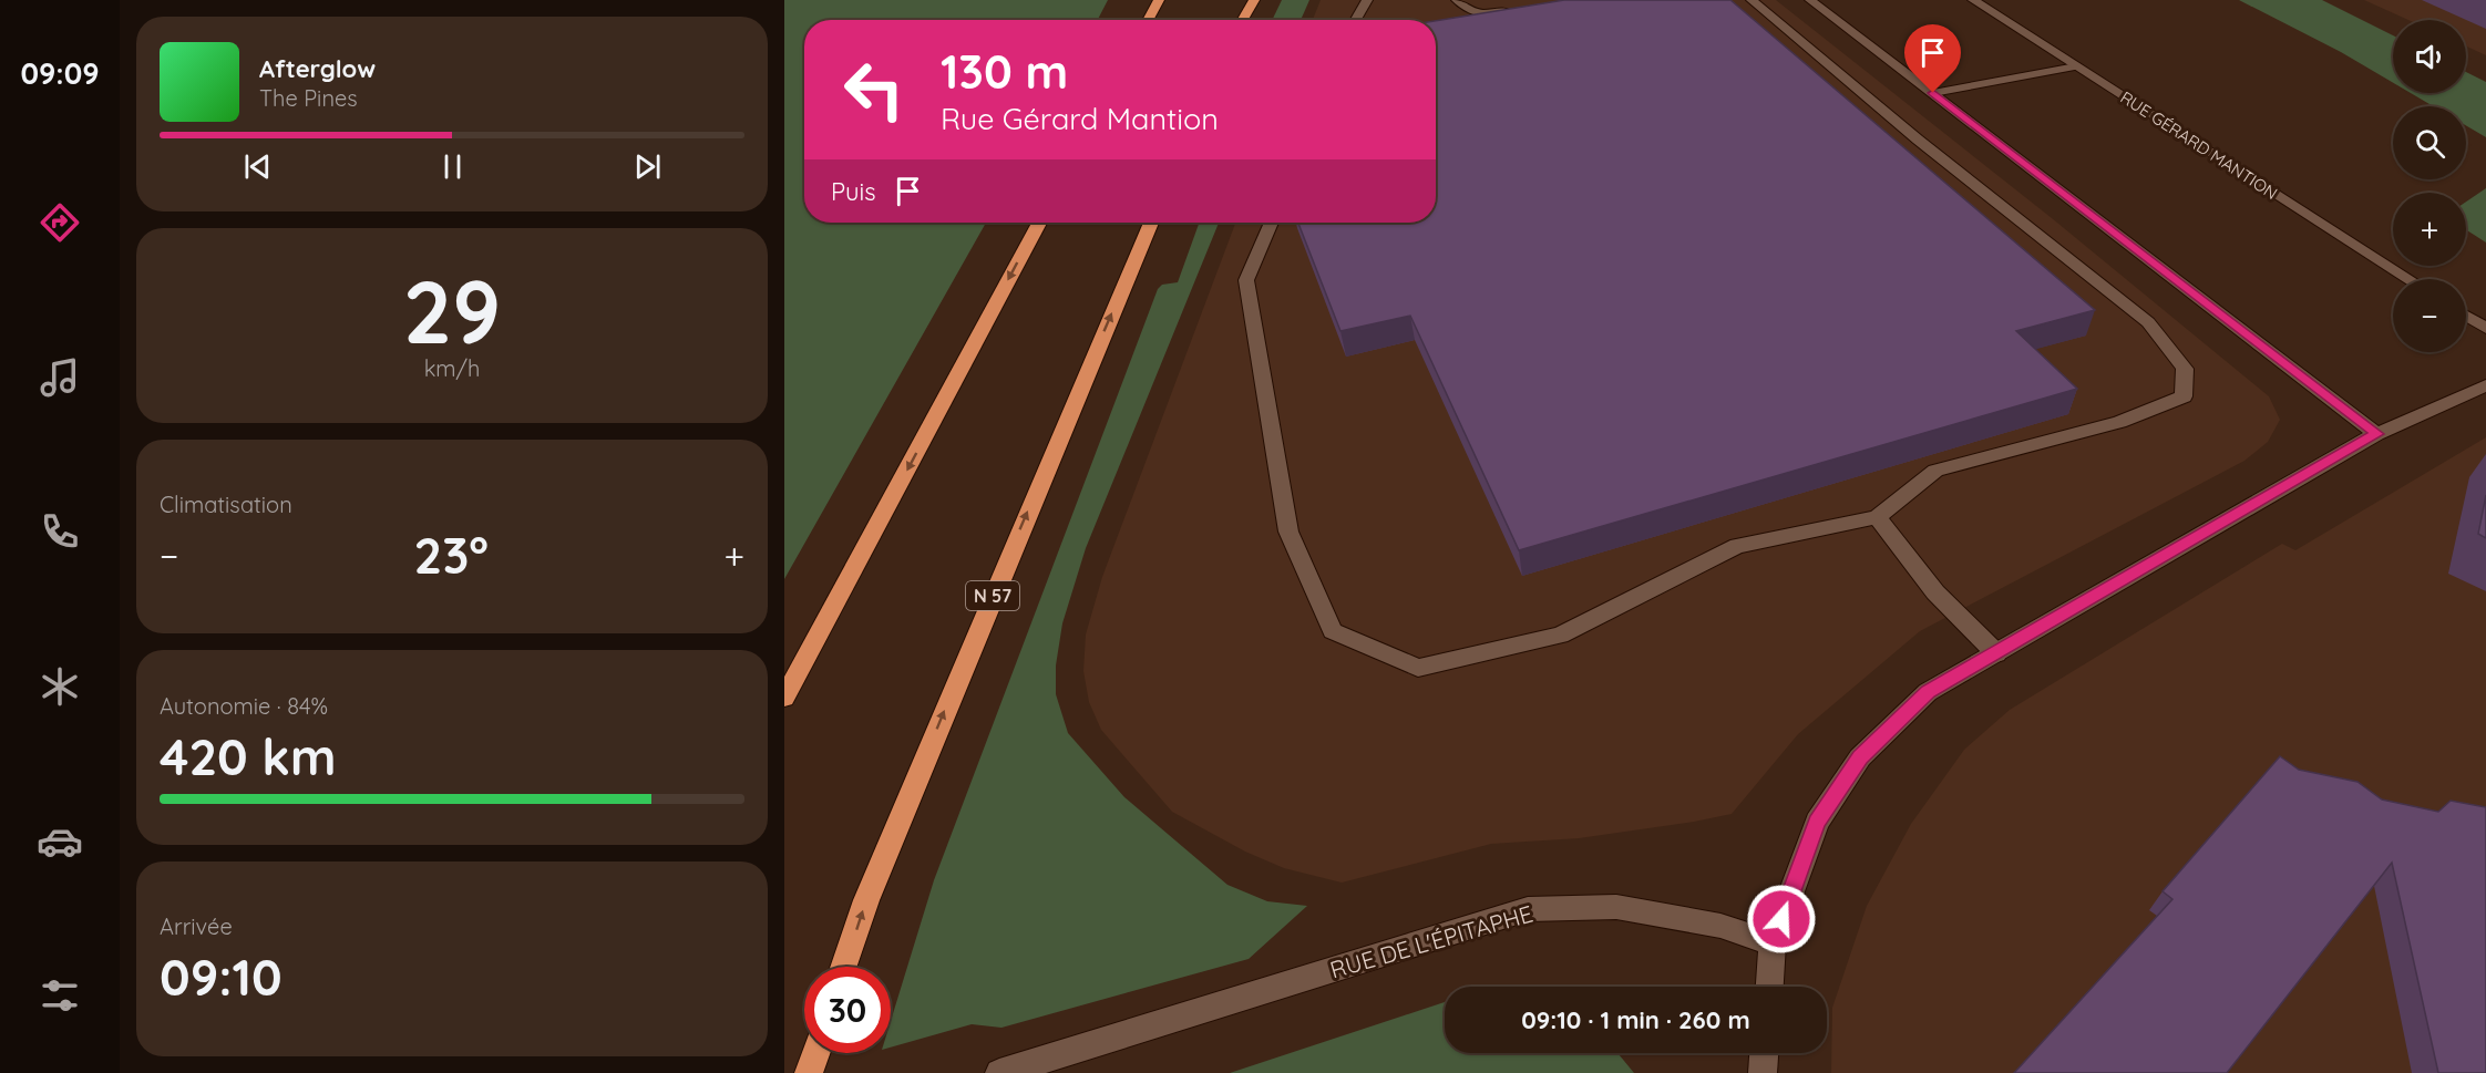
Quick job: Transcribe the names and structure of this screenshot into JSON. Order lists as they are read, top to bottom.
{
  "streets": {
    "highway": ["N 57"],
    "street": ["RUE GÉRARD MANTION", "RUE DE L'ÉPITAPHE"]
  },
  "page": {
    "tabs": "09:09",
    "map_buttons": ["+", "−"],
    "turn": ["130 m", "Rue Gérard Mantion"],
    "song": ["Afterglow", "The Pines"],
    "then": "Puis",
    "tile": [
      ["29", "km/h"],
      "Climatisation",
      ["Autonomie · 84%", "420 km"],
      ["Arrivée", "09:10"]
    ],
    "heat": ["−", "23°", "+"],
    "limit": "30",
    "trip": "09:10 · 1 min · 260 m"
  }
}
